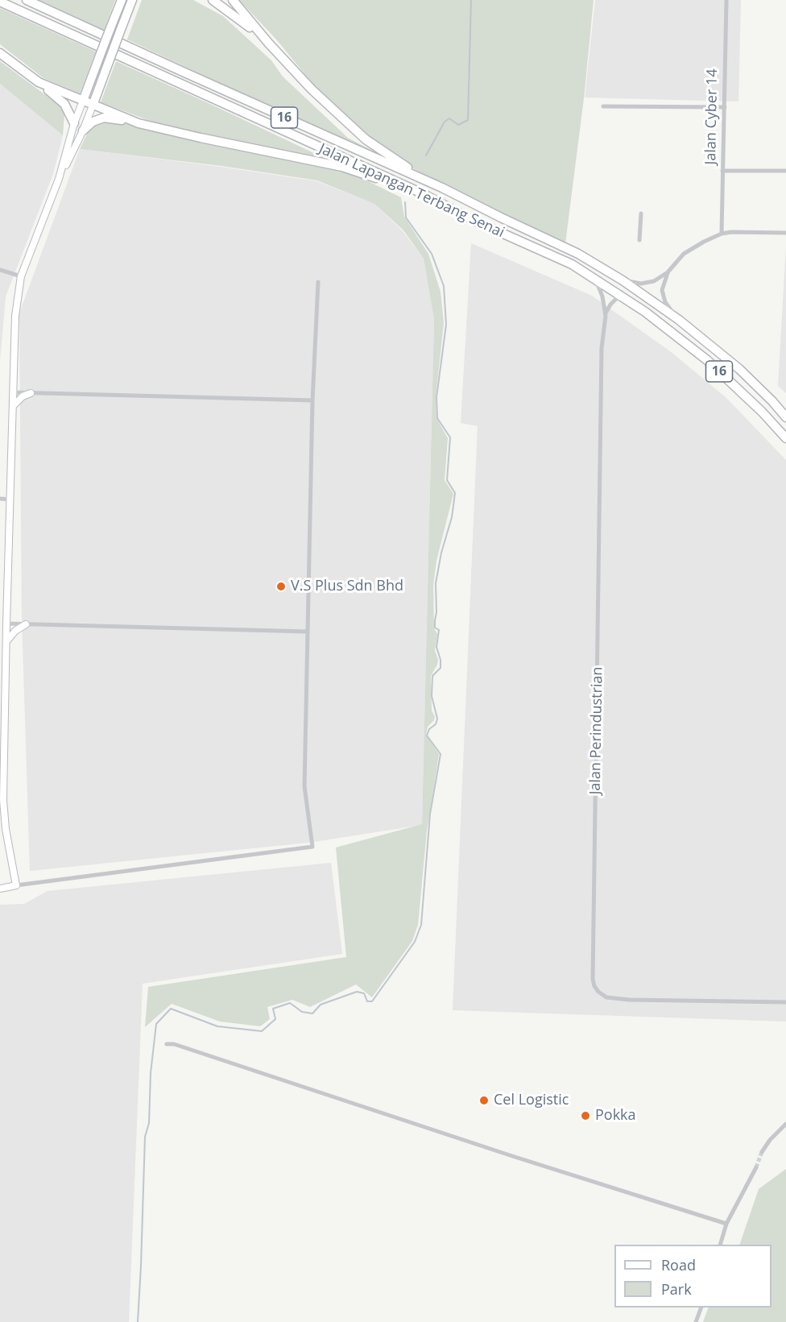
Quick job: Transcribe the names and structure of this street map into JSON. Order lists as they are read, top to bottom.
{
  "streets": {
    "highway": ["16", "Jalan Lapangan Terbang Senai"],
    "street": ["Jalan Cyber 14", "Jalan Perindustrian"]
  },
  "crossings": [
    ["Jalan Lapangan Terbang Senai", "Jalan Perindustrian"]
  ],
  "places": ["V.S Plus Sdn Bhd", "Cel Logistic", "Pokka"],
  "legend": ["Road", "Park"]
}
